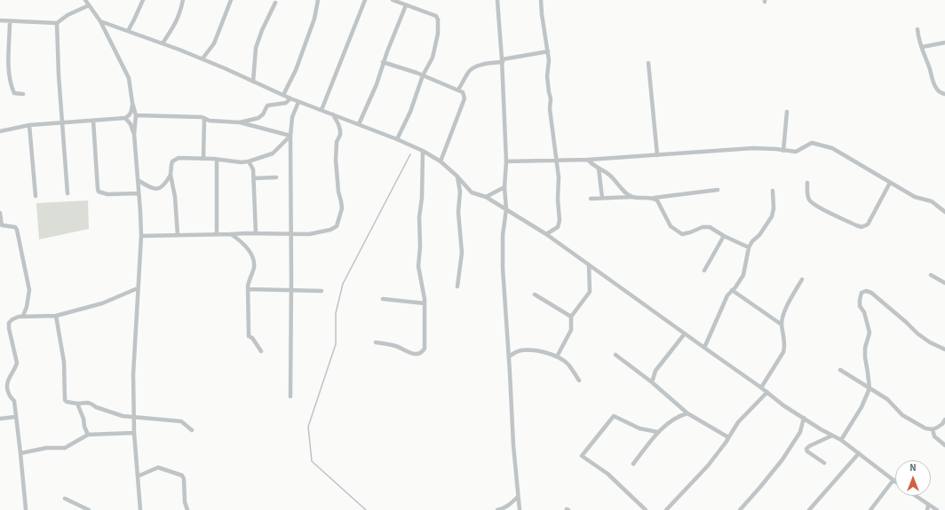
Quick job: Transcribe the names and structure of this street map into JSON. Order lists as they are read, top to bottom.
{
  "north": "top"
}
